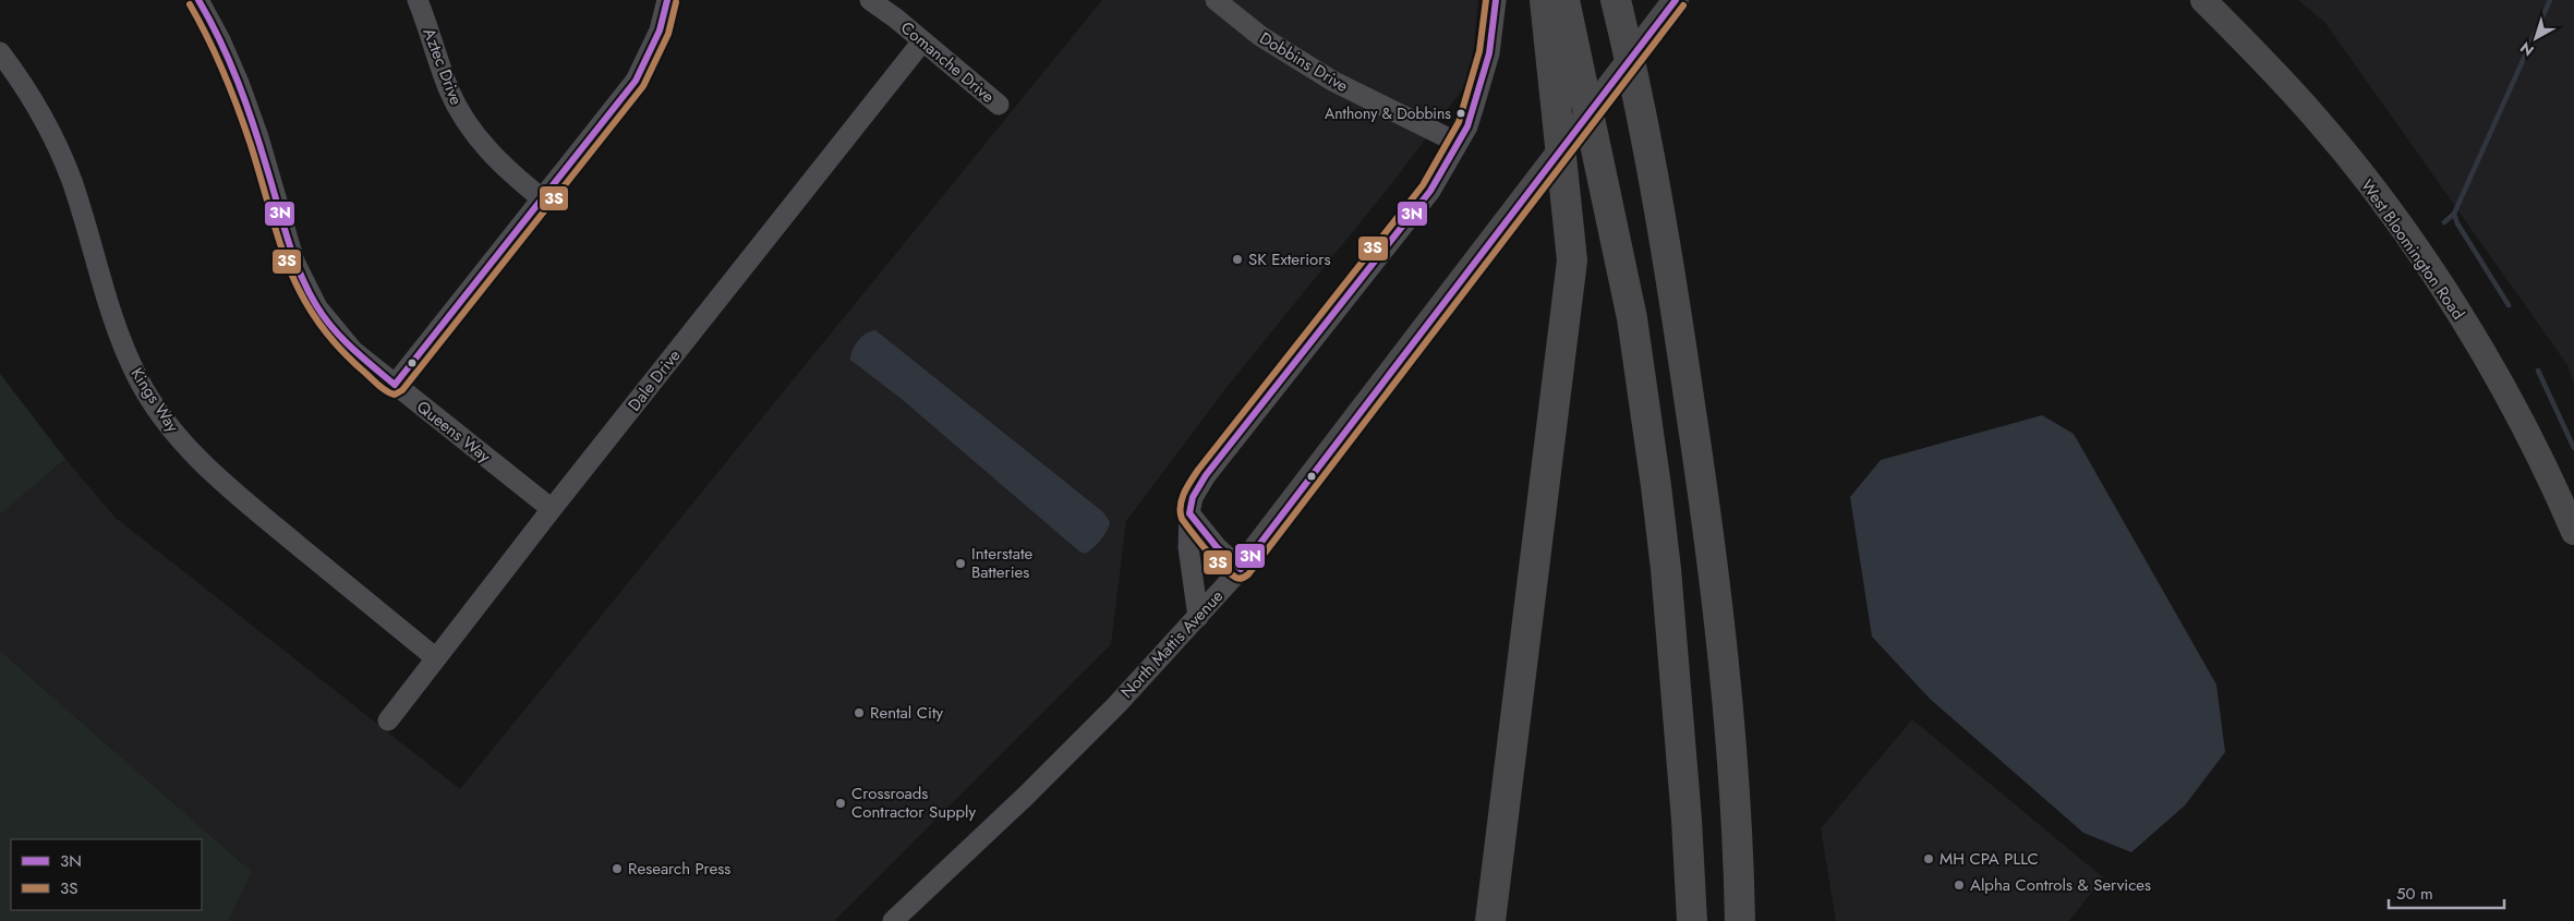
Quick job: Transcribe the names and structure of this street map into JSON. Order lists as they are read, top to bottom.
{
  "streets": {
    "main road": ["West Bloomington Road", "North Mattis Avenue"],
    "street": [
      "Comanche Drive",
      "Dobbins Drive",
      "Aztec Drive",
      "Dale Drive",
      "Kings Way",
      "Queens Way"
    ]
  },
  "crossings": [
    ["Comanche Drive", "Dale Drive"],
    ["Dale Drive", "Kings Way"],
    ["Dale Drive", "Queens Way"]
  ],
  "places": [
    "Anthony & Dobbins",
    "SK Exteriors",
    "Interstate Batteries",
    "Rental City",
    "Crossroads Contractor Supply",
    "MH CPA PLLC",
    "Research Press",
    "Alpha Controls & Services"
  ],
  "lines": ["transit line 3N", "transit line 3S"],
  "legend": ["3N", "3S"],
  "scale_bar": "50 m",
  "north": "bottom left"
}
